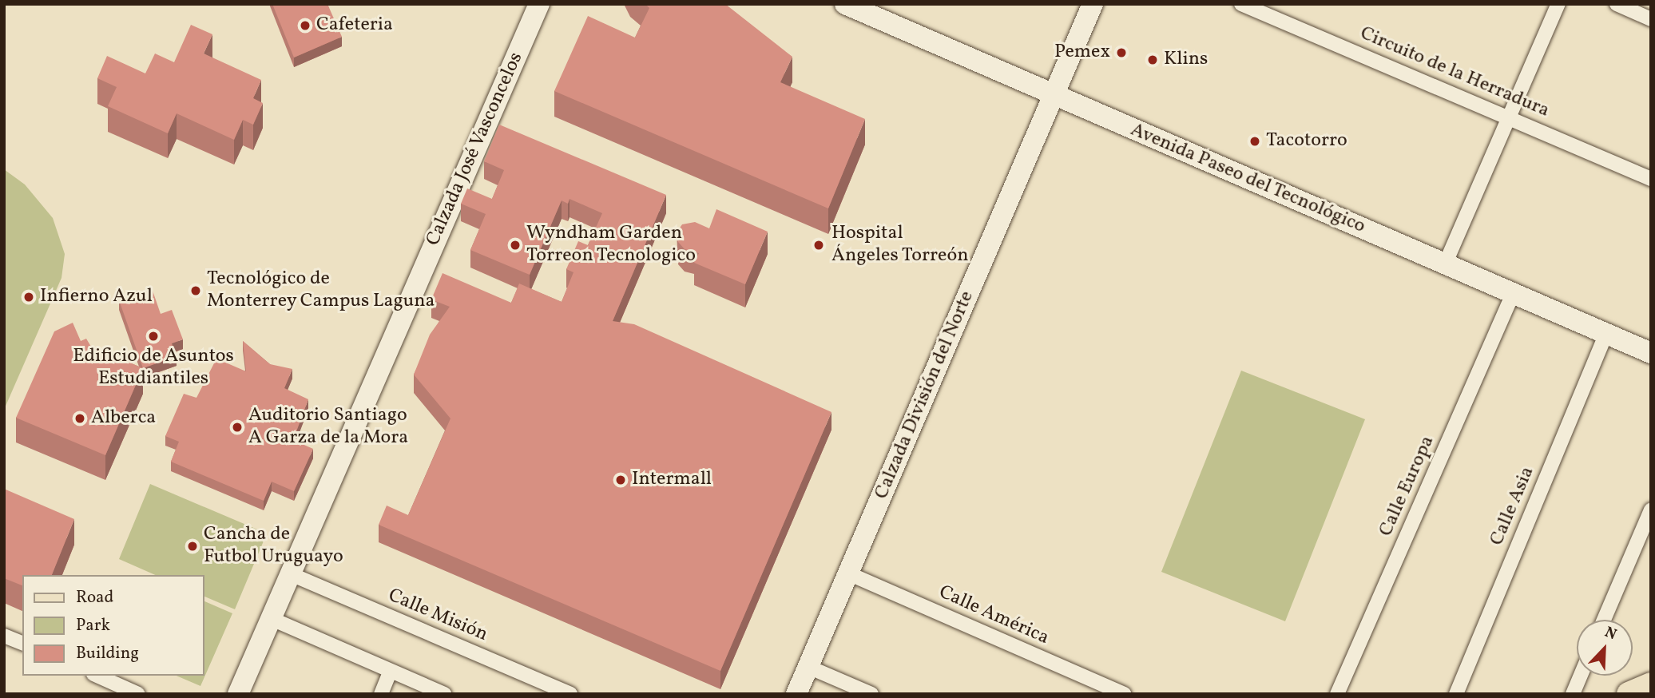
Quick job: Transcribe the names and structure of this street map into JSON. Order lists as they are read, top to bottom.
{
  "streets": {
    "main road": ["Calzada José Vasconcelos", "Avenida Paseo del Tecnológico", "Calzada División del Norte"],
    "street": [
      "Circuito de la Herradura",
      "Calle Europa",
      "Calle Asia",
      "Calle Misión",
      "Calle América"
    ]
  },
  "crossings": [
    ["Calzada José Vasconcelos", "Calle Misión"],
    ["Avenida Paseo del Tecnológico", "Calzada División del Norte"],
    ["Avenida Paseo del Tecnológico", "Calle Europa"],
    ["Avenida Paseo del Tecnológico", "Calle Asia"],
    ["Calzada División del Norte", "Calle América"]
  ],
  "places": [
    "Cafeteria",
    "Pemex",
    "Klins",
    "Tacotorro",
    "Wyndham Garden Torreon Tecnologico",
    "Hospital Ángeles Torreón",
    "Tecnológico de Monterrey Campus Laguna",
    "Infierno Azul",
    "Edificio de Asuntos Estudiantiles",
    "Alberca",
    "Auditorio Santiago A Garza de la Mora",
    "Intermall",
    "Cancha de Futbol Uruguayo"
  ],
  "legend": ["Road", "Park", "Building"],
  "north": "top right"
}
